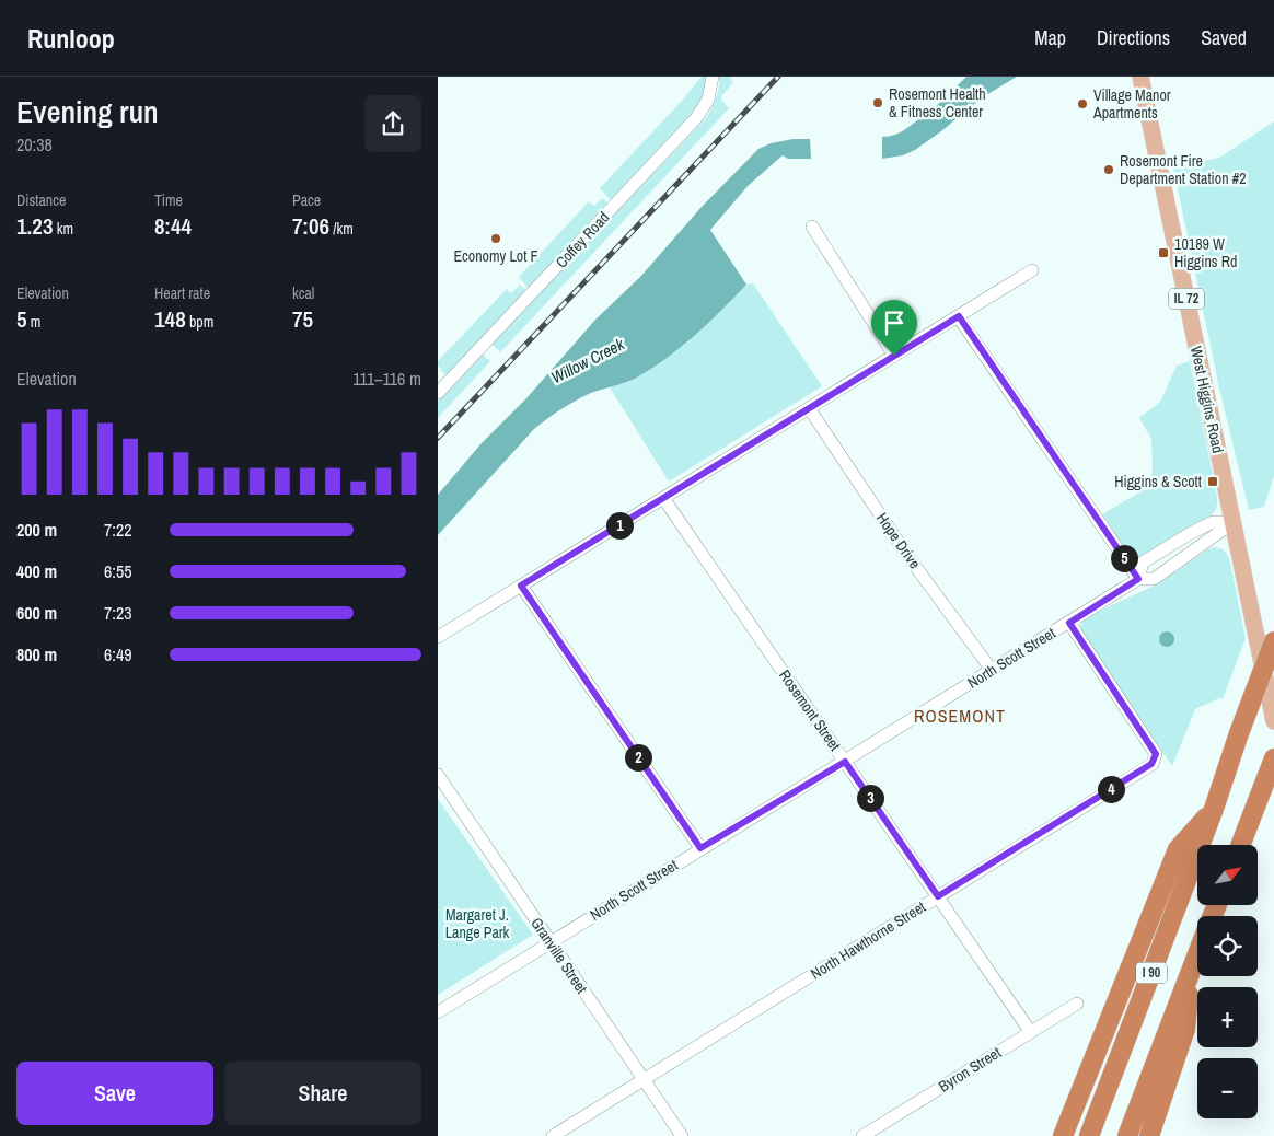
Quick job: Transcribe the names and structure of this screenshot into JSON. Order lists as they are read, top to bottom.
{
  "streets": {
    "highway": ["I 90"],
    "main road": ["IL 72", "West Higgins Road"],
    "street": [
      "Coffey Road",
      "Hope Drive",
      "North Scott Street",
      "Rosemont Street",
      "North Hawthorne Street",
      "Granville Street",
      "Byron Street"
    ]
  },
  "crossings": [
    ["West Higgins Road", "North Scott Street"],
    ["Hope Drive", "North Scott Street"],
    ["North Scott Street", "Rosemont Street"],
    ["North Scott Street", "North Hawthorne Street"],
    ["North Scott Street", "Granville Street"],
    ["Rosemont Street", "North Hawthorne Street"],
    ["Rosemont Street", "Byron Street"],
    ["North Hawthorne Street", "Granville Street"]
  ],
  "districts": ["ROSEMONT"],
  "water": ["Willow Creek"],
  "parks": ["Margaret J. Lange Park"],
  "places": {
    "other": [
      "Rosemont Health & Fitness Center",
      "Village Manor Apartments",
      "Rosemont Fire Department Station #2",
      "Economy Lot F"
    ],
    "transit": ["10189 W Higgins Rd", "Higgins & Scott"]
  },
  "north": "top right",
  "page": {
    "header": "Runloop",
    "nav": ["Map", "Directions", "Saved"],
    "heading": ["Evening run", "20:38"],
    "stats": [
      ["Distance", "1.23 km"],
      ["Time", "8:44"],
      ["Pace", "7:06 /km"],
      ["Elevation", "5 m"],
      ["Heart rate", "148 bpm"],
      ["kcal", "75"]
    ],
    "chart": ["Elevation", "111–116 m"],
    "list": [
      {
        "name": "200 m",
        "note": "7:22"
      },
      {
        "name": "400 m",
        "note": "6:55"
      },
      {
        "name": "600 m",
        "note": "7:23"
      },
      {
        "name": "800 m",
        "note": "6:49"
      }
    ],
    "pins": [
      "1",
      "5",
      "2",
      "4",
      "3"
    ],
    "map_buttons": ["+", "−"],
    "buttons": ["Save", "Share"]
  }
}
